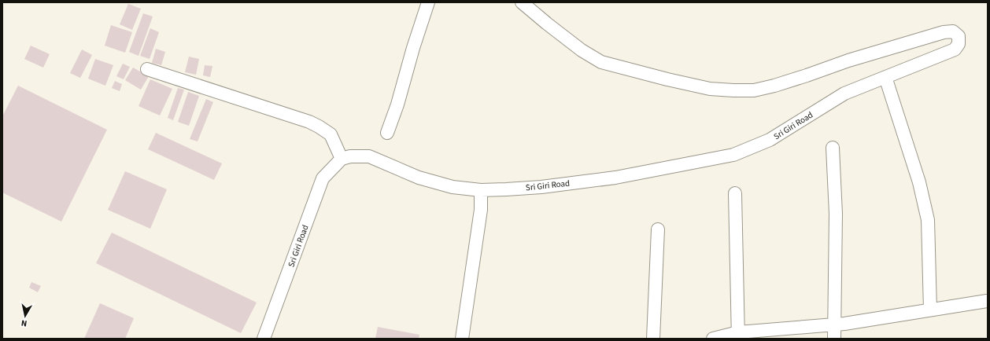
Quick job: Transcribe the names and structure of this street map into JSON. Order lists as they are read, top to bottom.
{
  "streets": {
    "street": ["Sri Giri Road"]
  },
  "north": "bottom"
}
